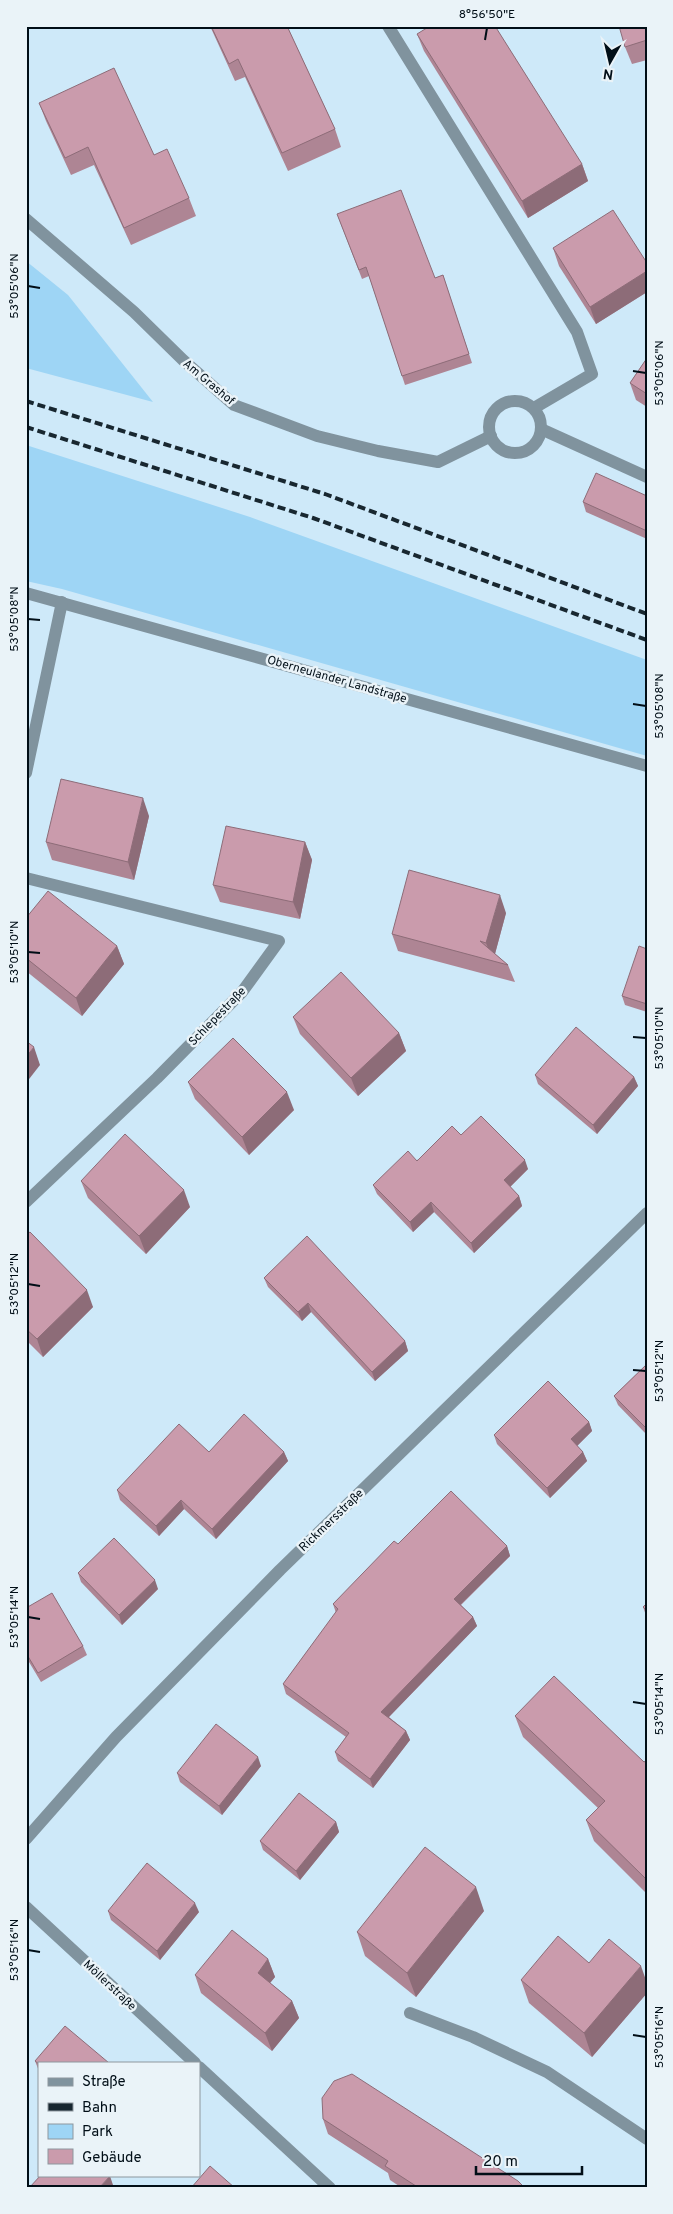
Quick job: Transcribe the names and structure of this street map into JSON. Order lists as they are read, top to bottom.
{
  "streets": {
    "street": [
      "Am Grashof",
      "Oberneulander Landstraße",
      "Schlepestraße",
      "Rickmersstraße",
      "Möllerstraße"
    ]
  },
  "legend": [
    "Straße",
    "Bahn",
    "Park",
    "Gebäude"
  ],
  "scale_bar": "20 m",
  "north": "bottom",
  "coordinates": [
    "8°56'50\"E",
    "53°05'06\"N",
    "53°05'08\"N",
    "53°05'10\"N",
    "53°05'12\"N",
    "53°05'14\"N",
    "53°05'16\"N"
  ]
}
